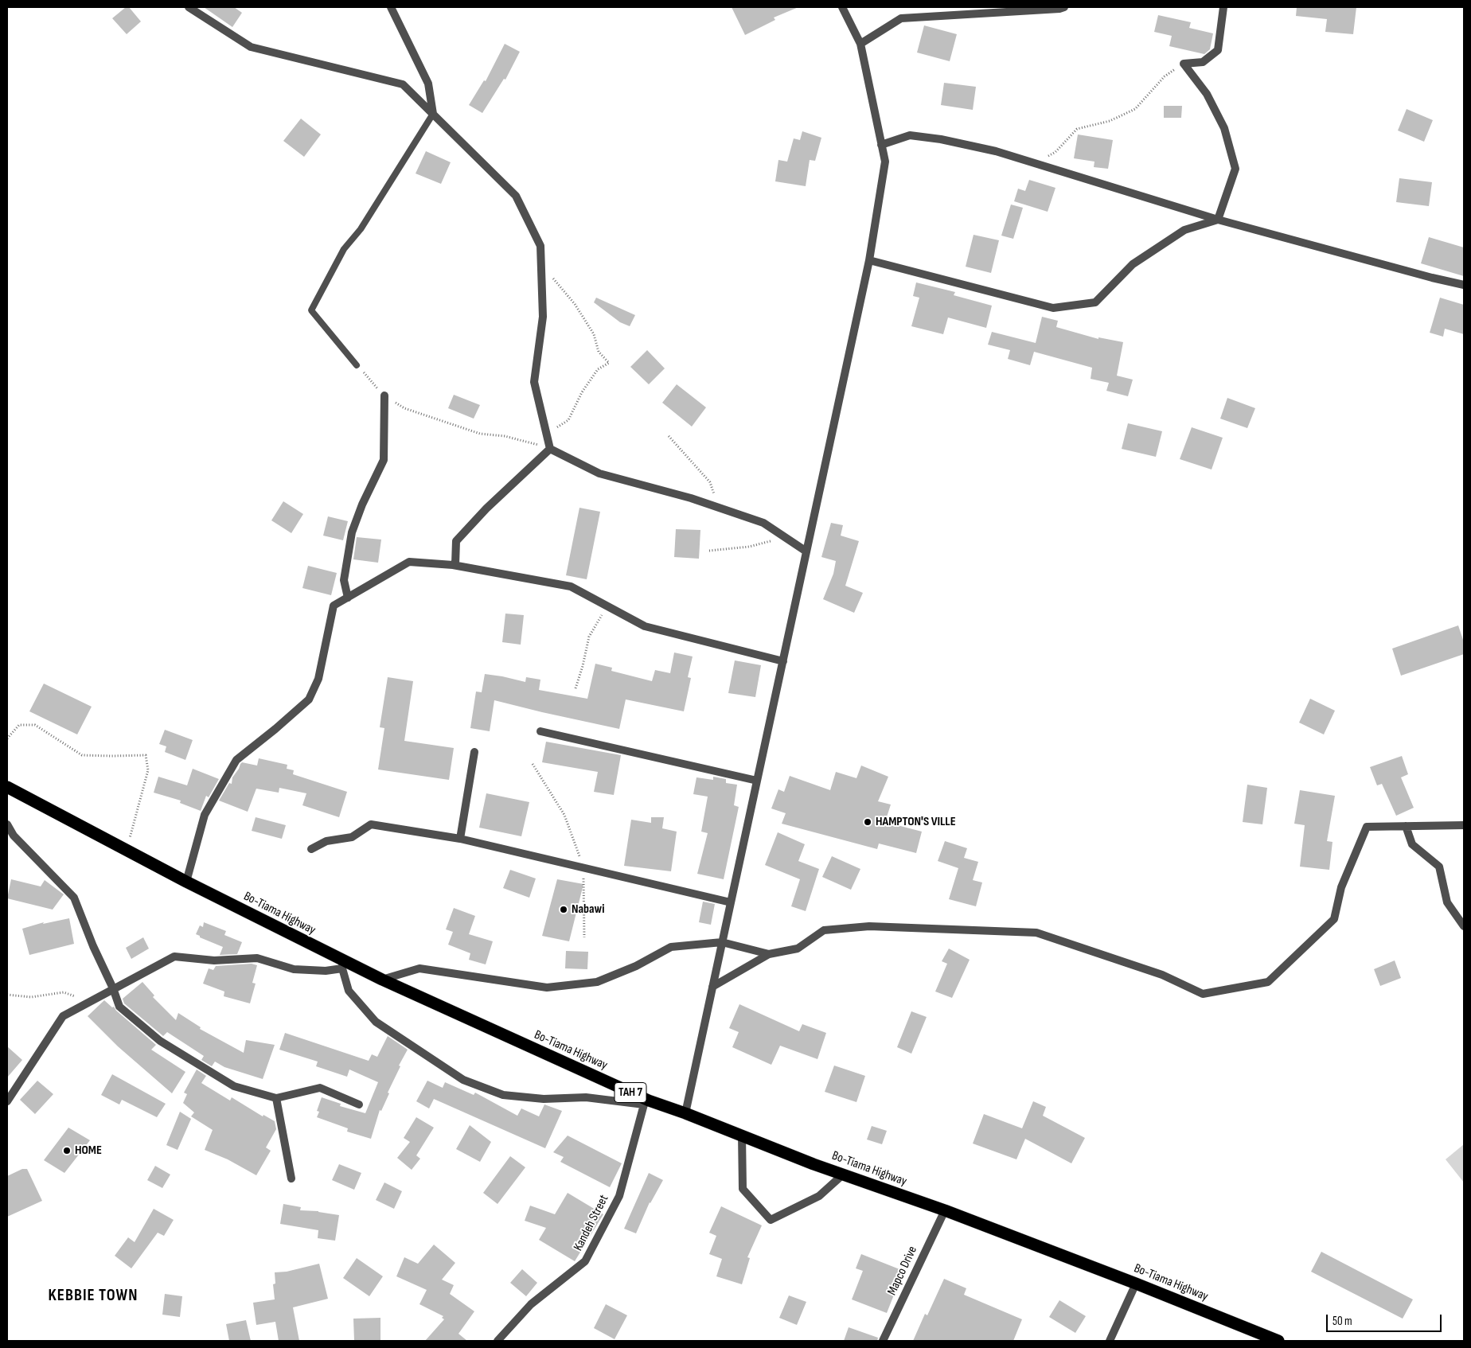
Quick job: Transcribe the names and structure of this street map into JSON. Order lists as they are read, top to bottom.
{
  "streets": {
    "highway": ["Bo-Tiama Highway", "TAH 7"],
    "street": ["Kandeh Street", "Mapco Drive"]
  },
  "crossings": [
    ["Bo-Tiama Highway", "Kandeh Street"],
    ["Bo-Tiama Highway", "Mapco Drive"]
  ],
  "districts": ["KEBBIE TOWN"],
  "places": ["HAMPTON'S VILLE", "Nabawi", "HOME"],
  "scale_bar": "50 m"
}
